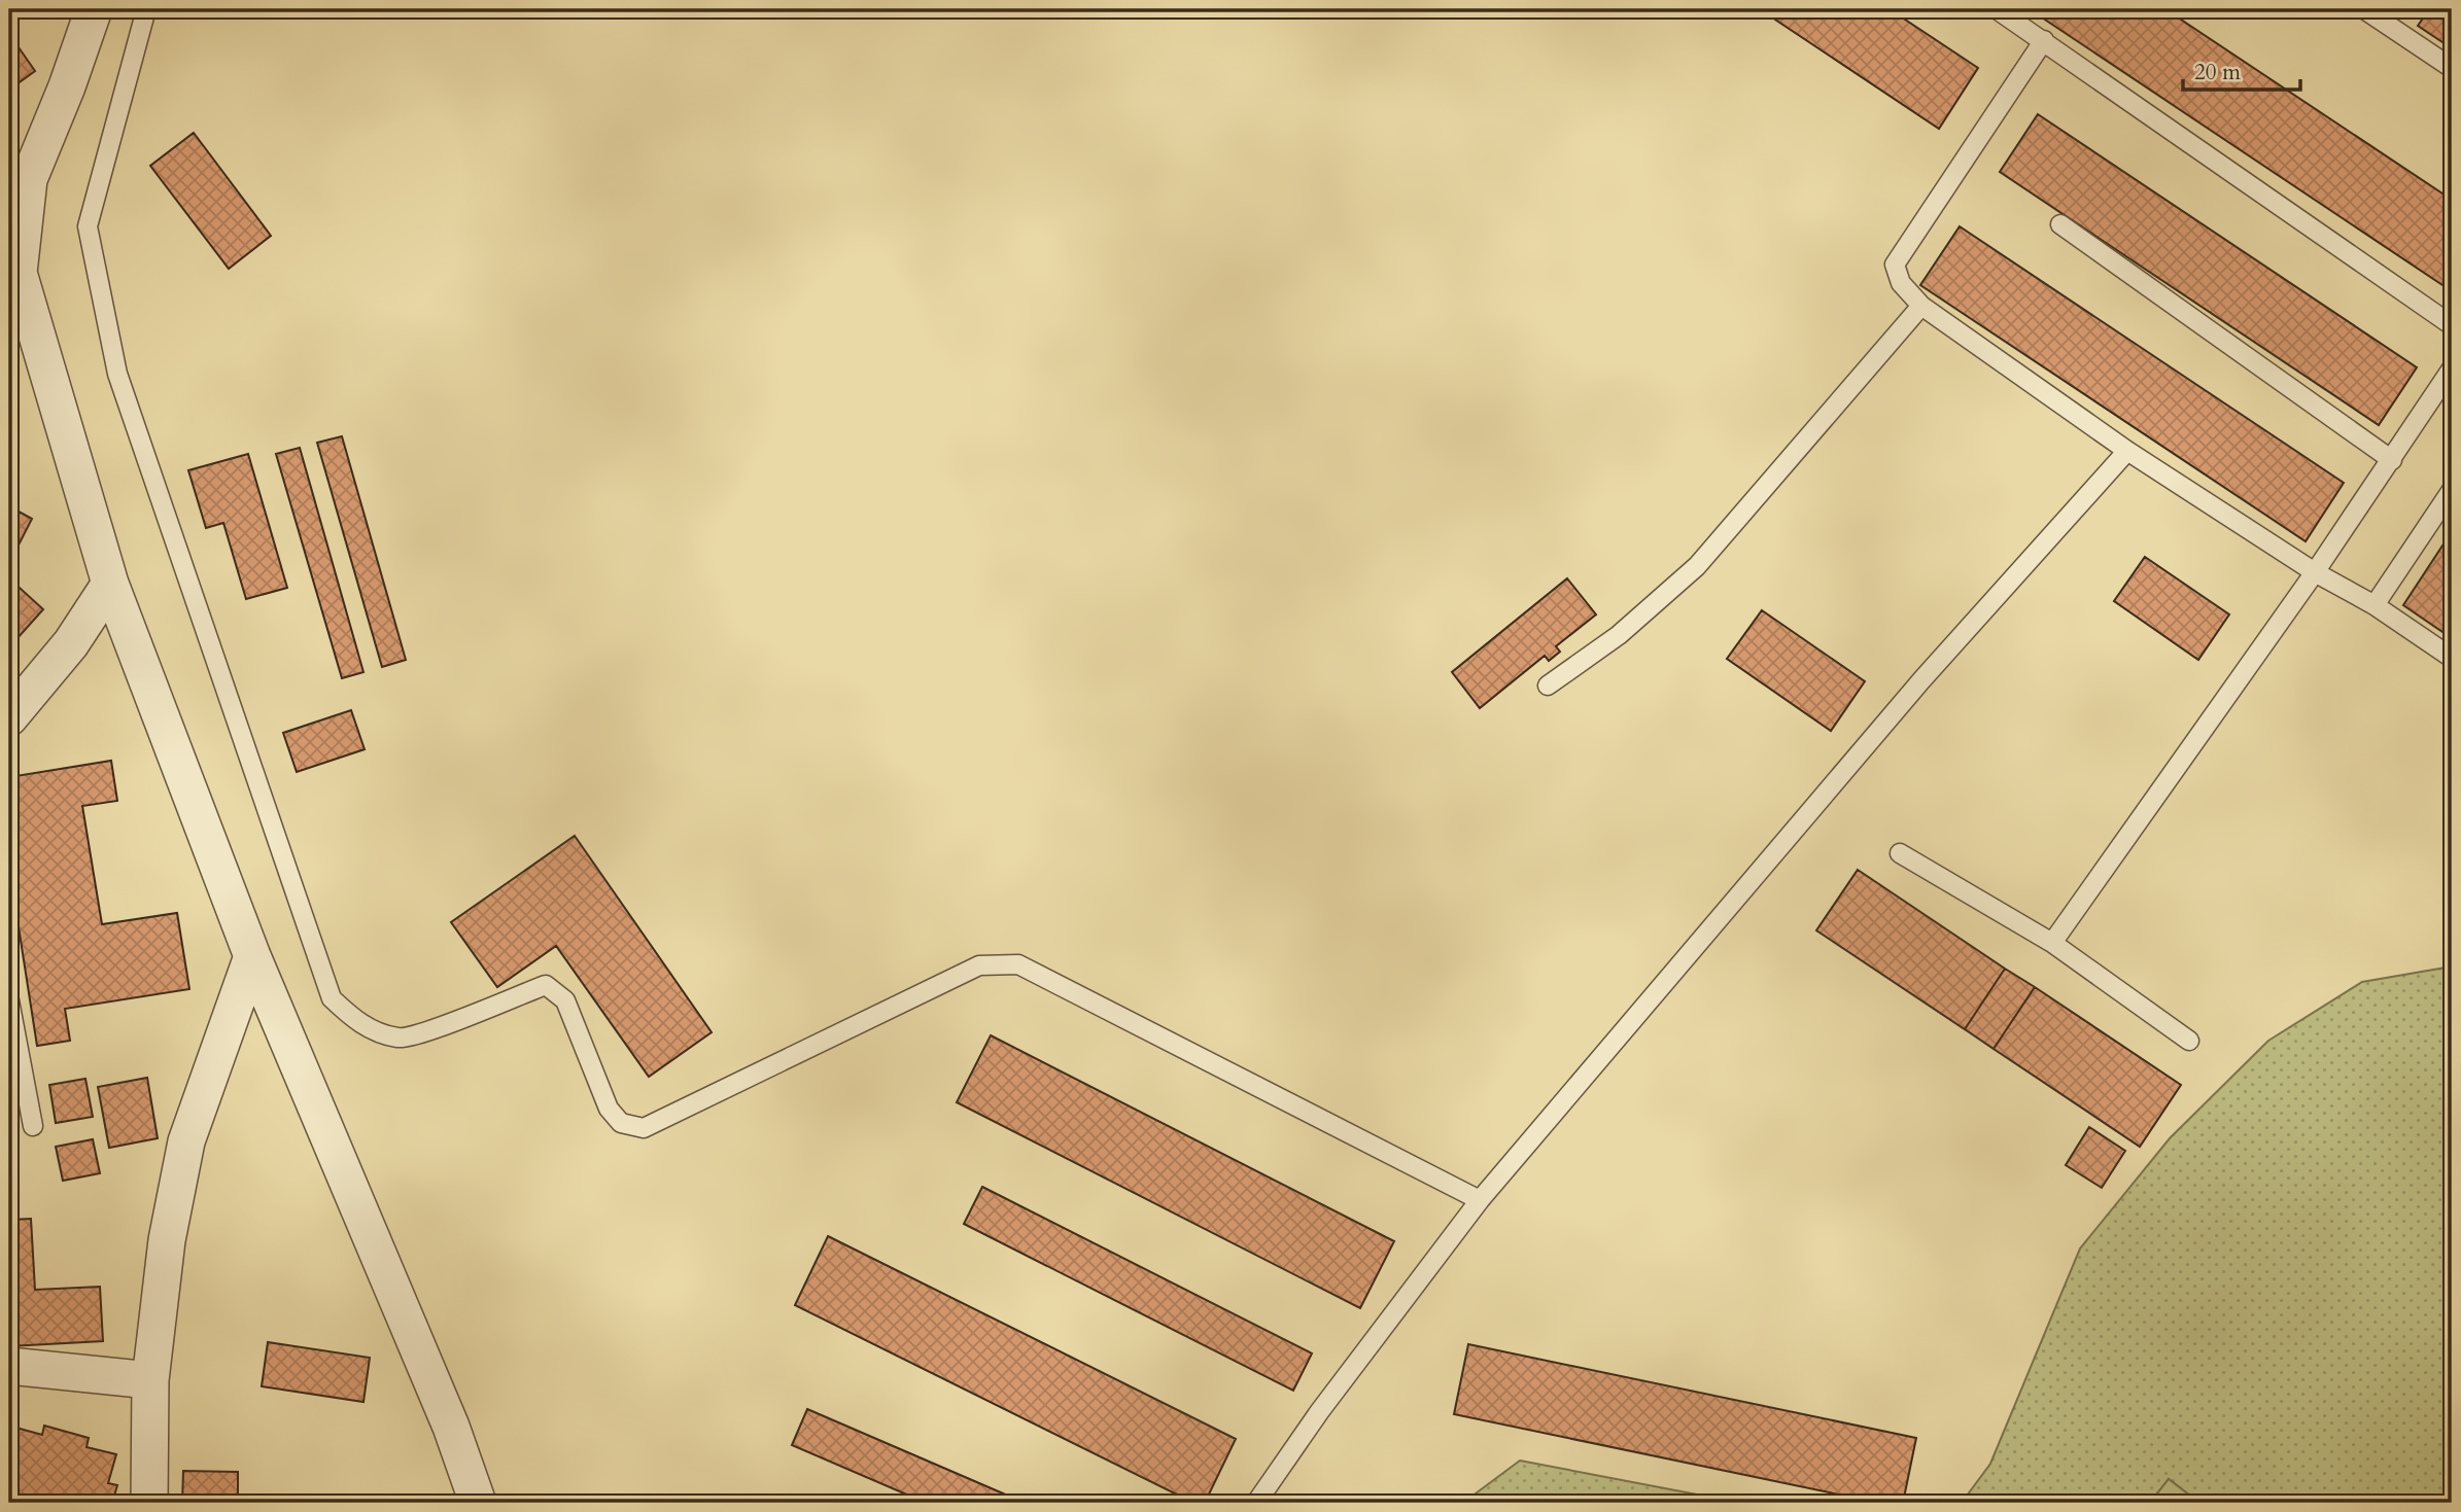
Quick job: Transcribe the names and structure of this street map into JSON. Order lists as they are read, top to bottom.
{
  "scale_bar": "20 m"
}
